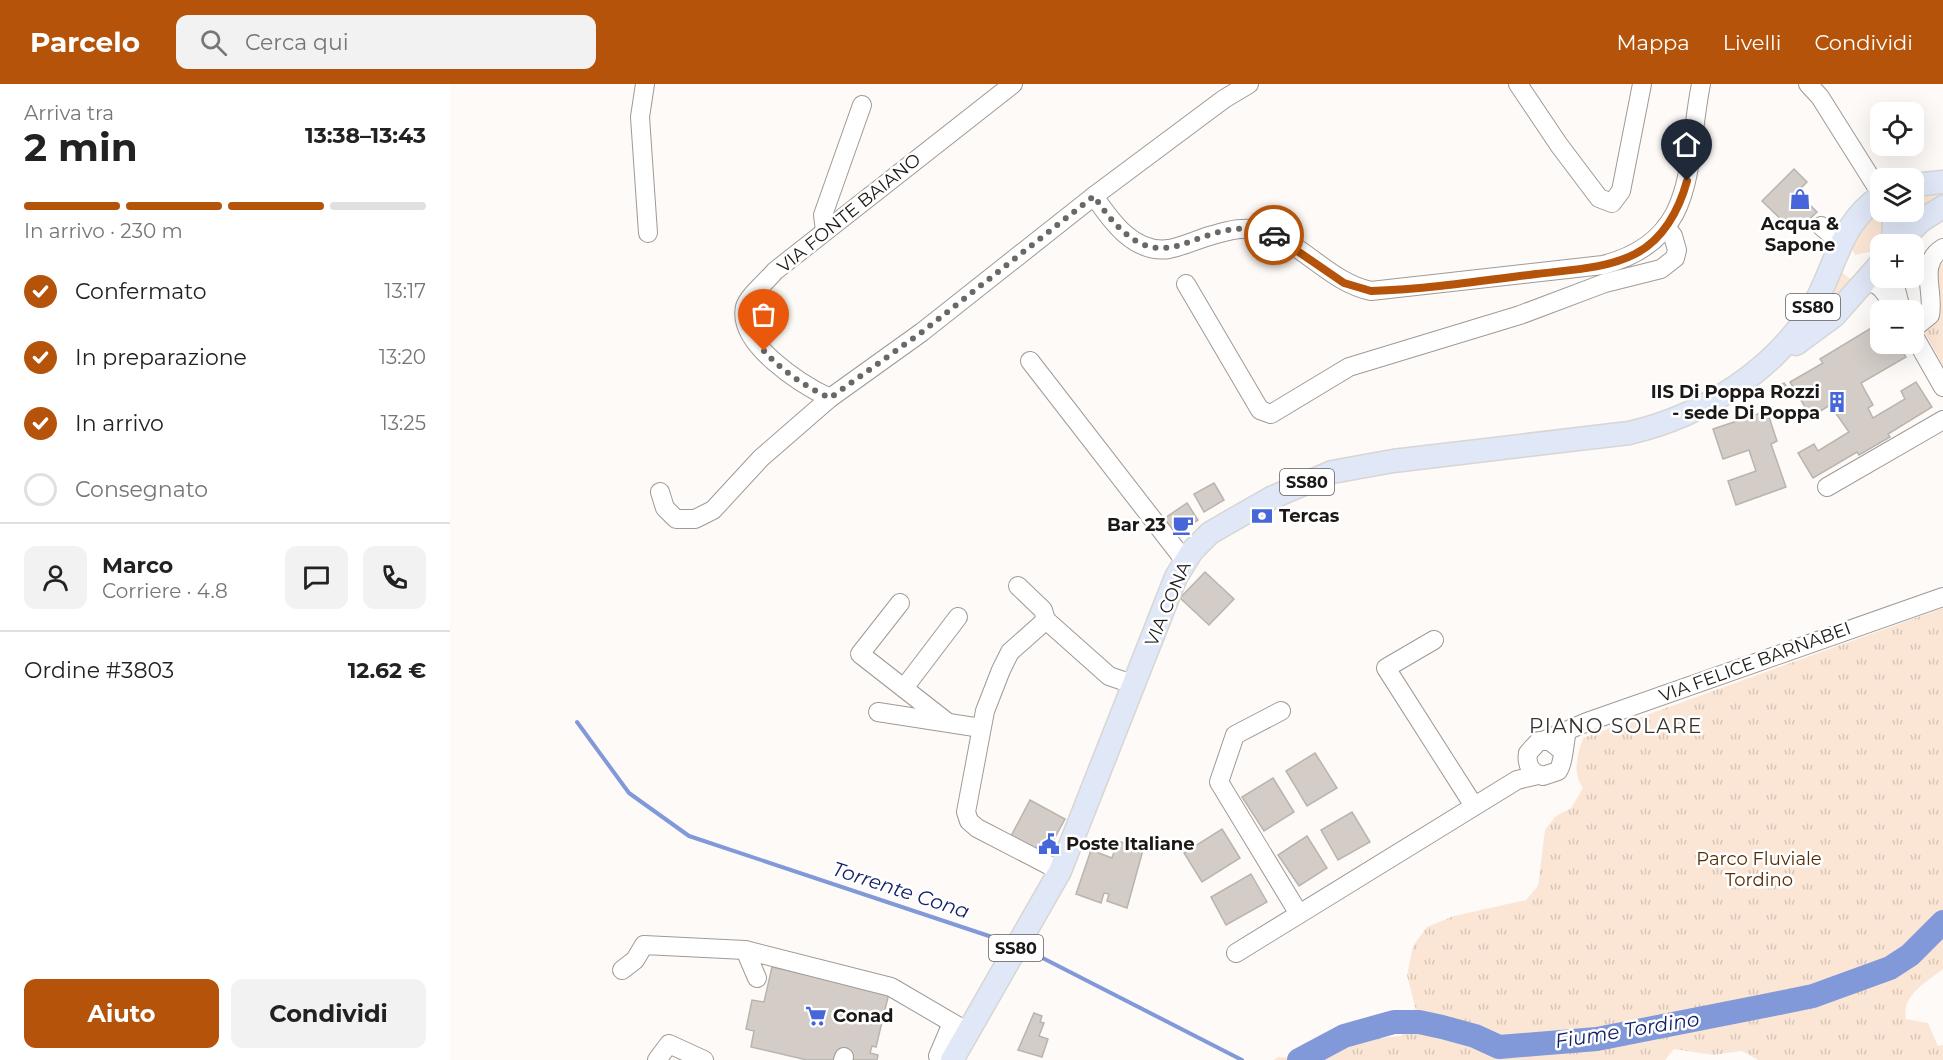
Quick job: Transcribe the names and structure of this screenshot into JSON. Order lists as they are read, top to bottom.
{
  "streets": {
    "main road": ["SS80", "VIA CONA"],
    "street": ["VIA FONTE BAIANO", "VIA FELICE BARNABEI"]
  },
  "districts": ["PIANO SOLARE"],
  "water": ["Torrente Cona", "Fiume Tordino"],
  "parks": ["Parco Fluviale Tordino"],
  "places": {
    "shop": ["Acqua & Sapone"],
    "building": ["IIS Di Poppa Rozzi - sede Di Poppa"],
    "bank": ["Tercas"],
    "cafe": ["Bar 23"],
    "public building": ["Poste Italiane"],
    "supermarket": ["Conad"]
  },
  "page": {
    "header": "Parcelo",
    "search": "Cerca qui",
    "nav": ["Mappa", "Livelli", "Condividi"],
    "heading": ["2 min", "Arriva tra", "13:38–13:43"],
    "panel": [
      "Marco",
      "Corriere · 4.8",
      "Ordine #3803",
      "12.62 €"
    ],
    "map_buttons": ["+", "−"],
    "bar": "In arrivo · 230 m",
    "list": [
      ["Confermato", "13:17"],
      ["In preparazione", "13:20"],
      ["In arrivo", "13:25"],
      "Consegnato"
    ],
    "buttons": ["Aiuto", "Condividi"]
  }
}
